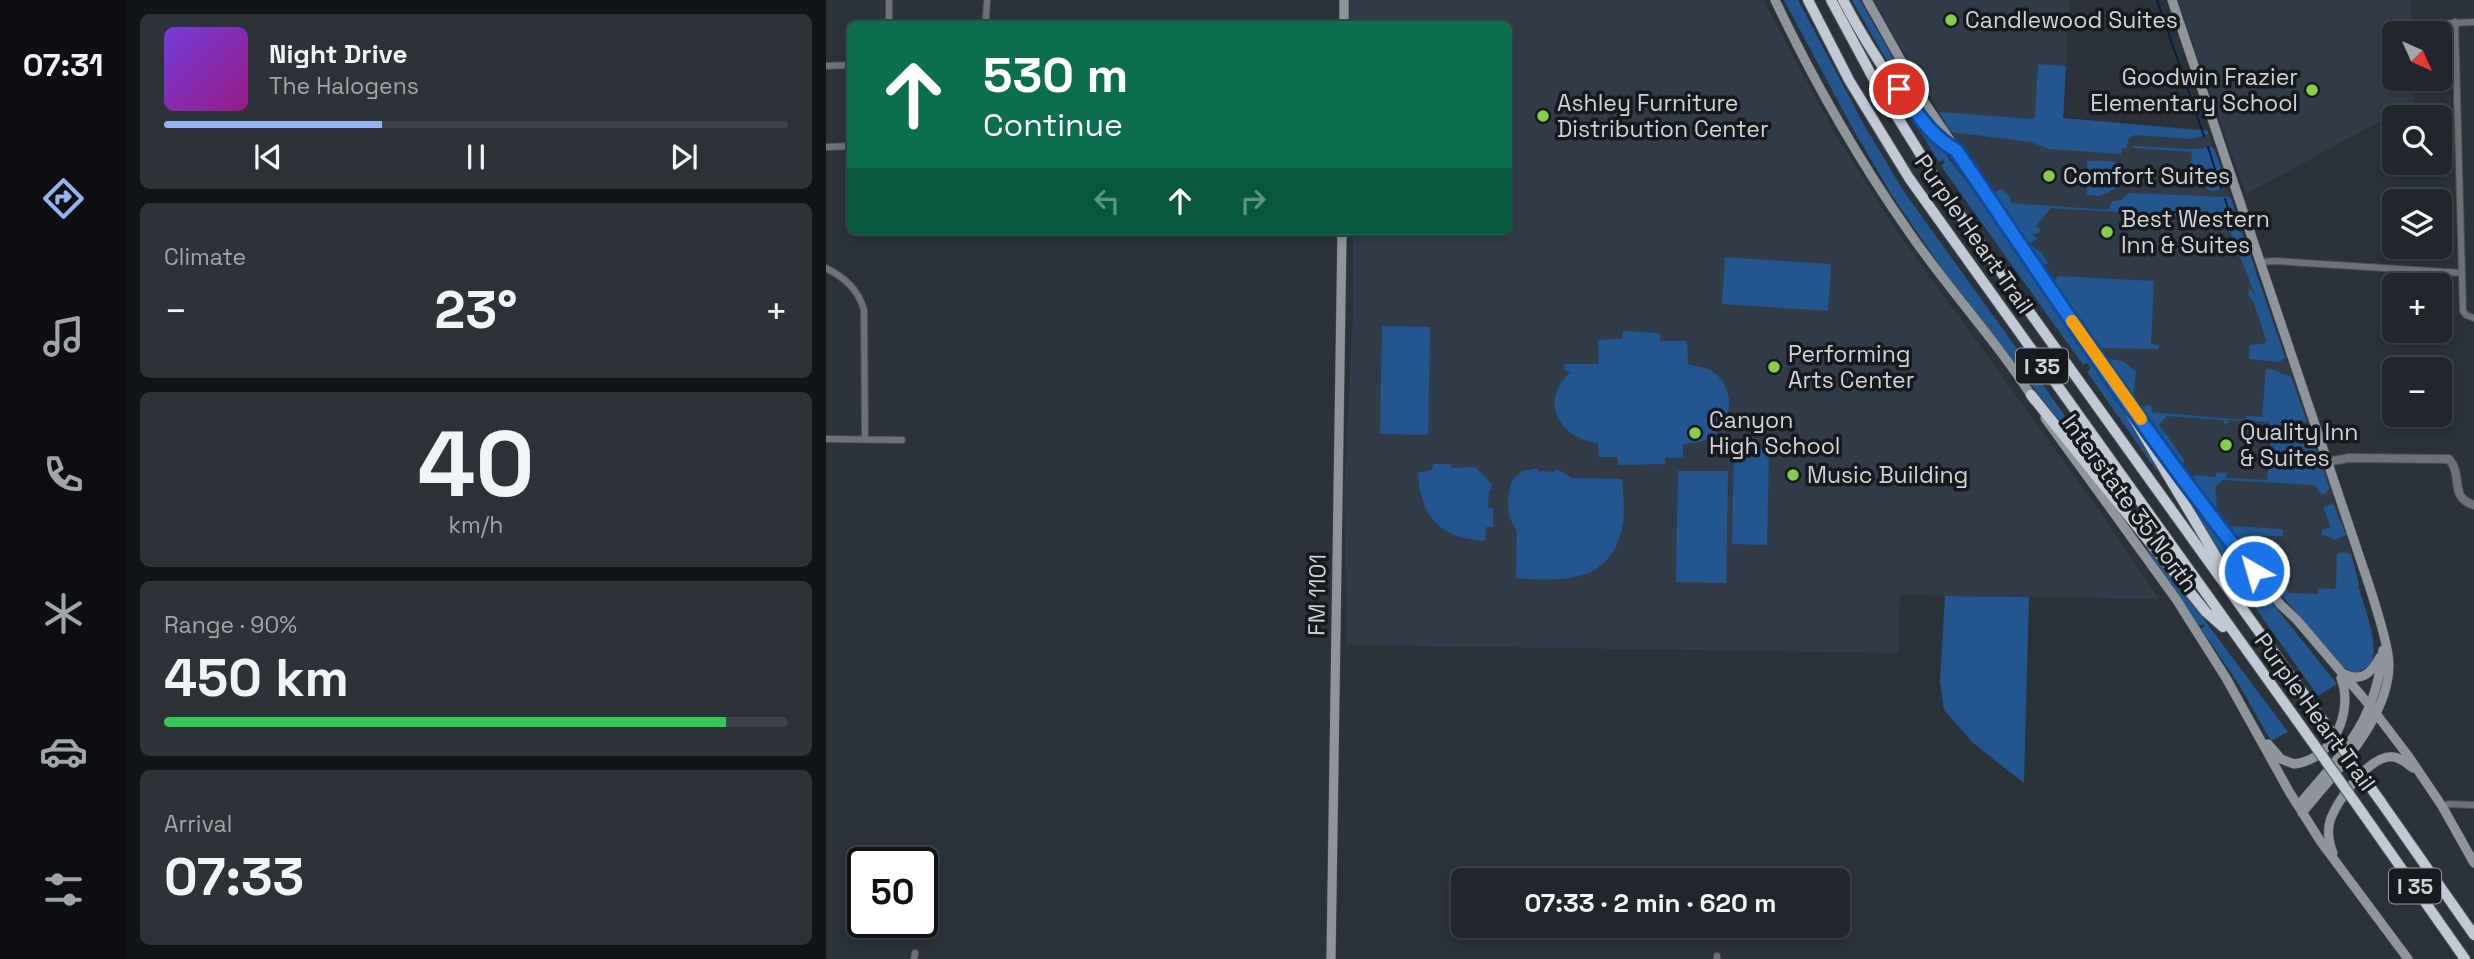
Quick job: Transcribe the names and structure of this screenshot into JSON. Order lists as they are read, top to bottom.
{
  "streets": {
    "highway": ["Purple Heart Trail", "I 35"],
    "main road": ["Interstate 35 North", "FM 1101"]
  },
  "places": [
    "Candlewood Suites",
    "Goodwin Frazier Elementary School",
    "Ashley Furniture Distribution Center",
    "Comfort Suites",
    "Best Western Inn & Suites",
    "Performing Arts Center",
    "Canyon High School",
    "Quality Inn & Suites",
    "Music Building"
  ],
  "north": "bottom right",
  "page": {
    "tabs": "07:31",
    "map_buttons": ["+", "−"],
    "turn": ["530 m", "Continue"],
    "song": ["Night Drive", "The Halogens"],
    "tile": [
      "Climate",
      ["40", "km/h"],
      ["Range · 90%", "450 km"],
      ["Arrival", "07:33"]
    ],
    "heat": ["−", "23°", "+"],
    "limit": "50",
    "trip": "07:33 · 2 min · 620 m"
  }
}
